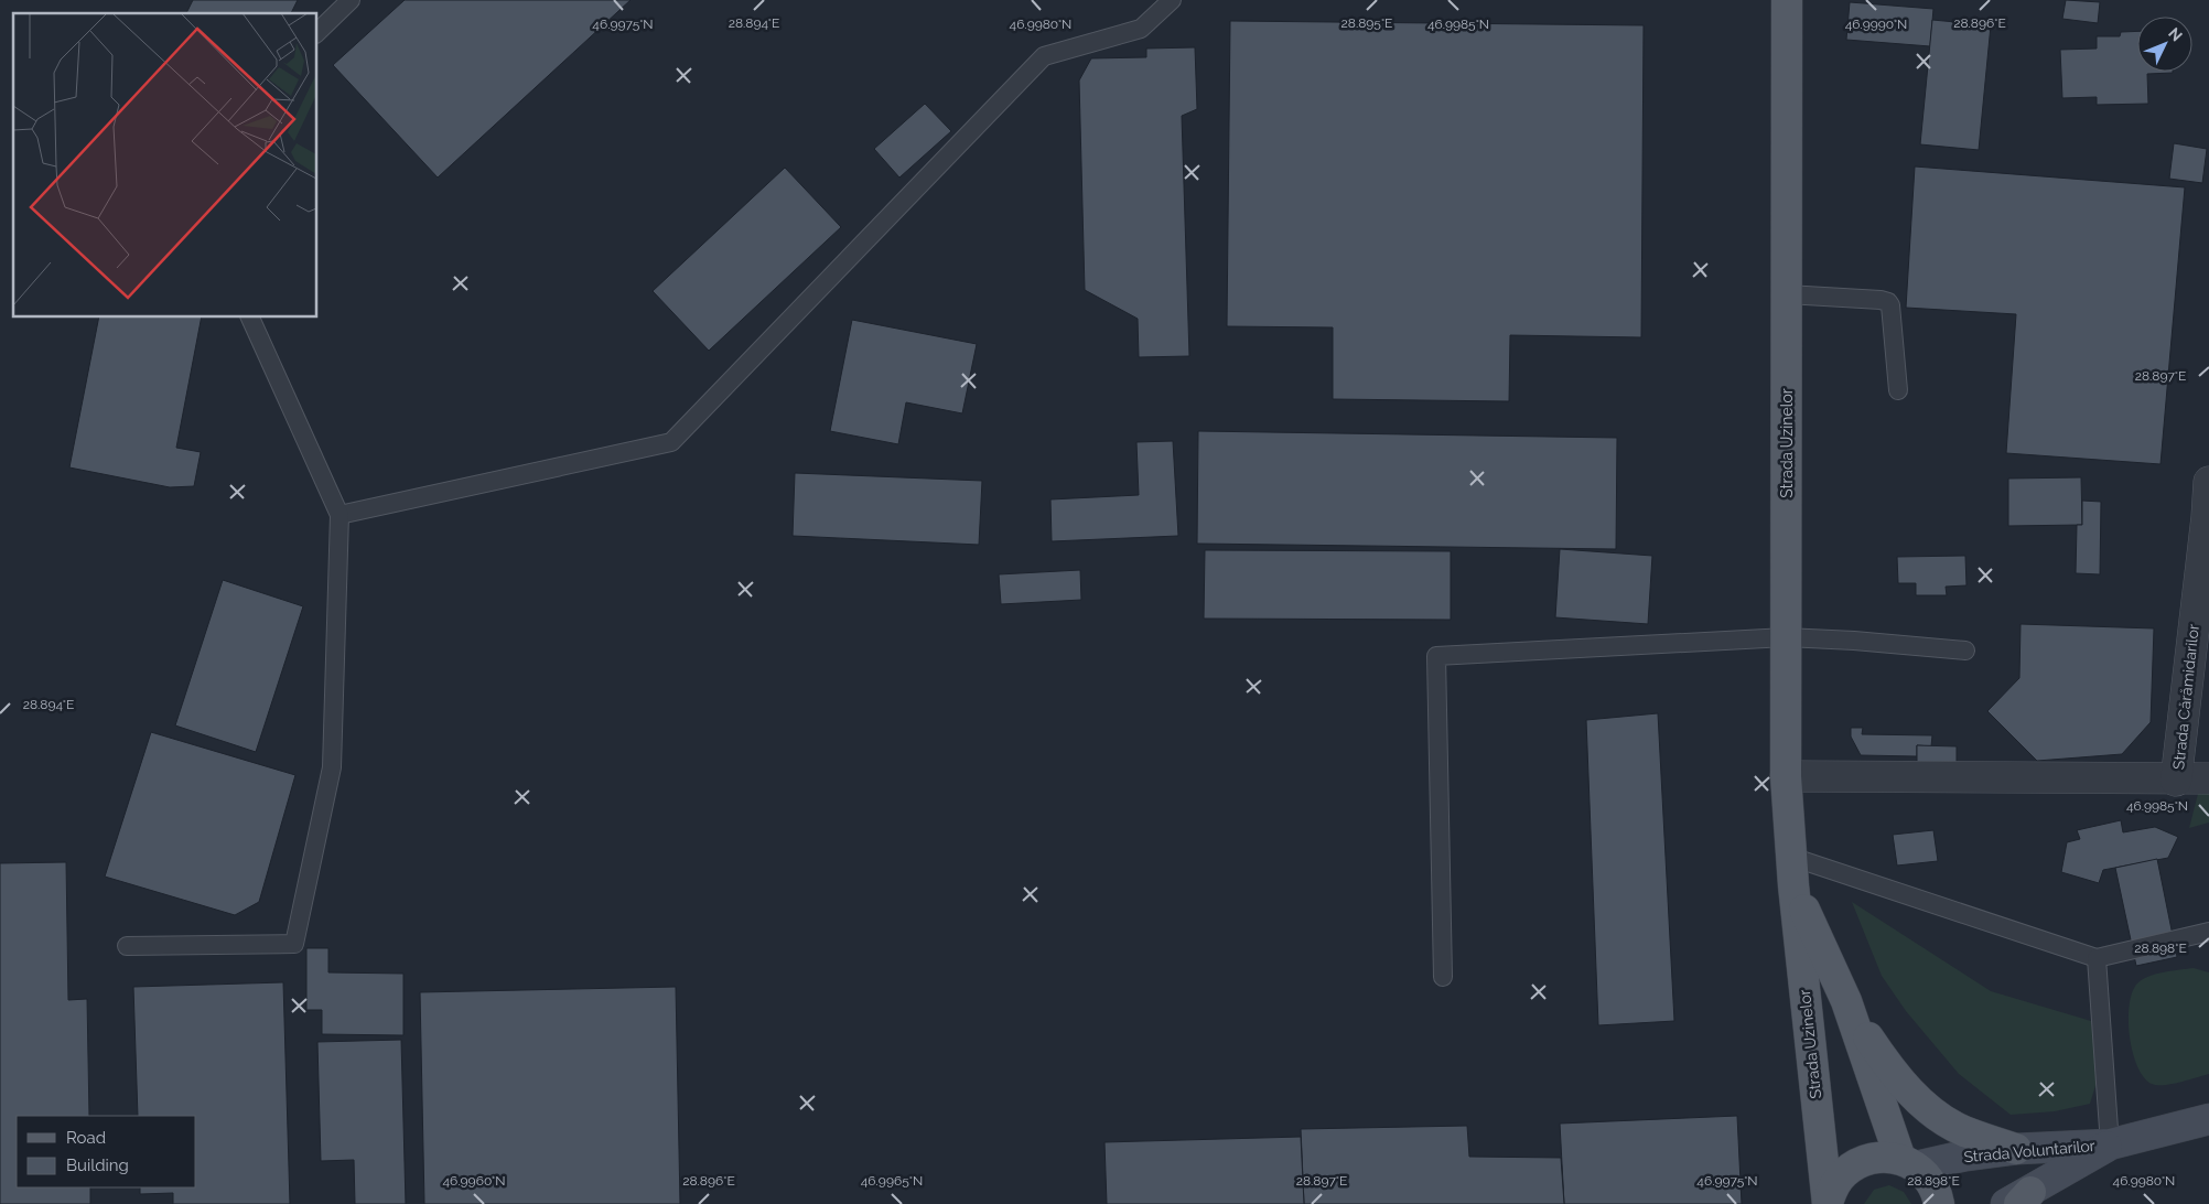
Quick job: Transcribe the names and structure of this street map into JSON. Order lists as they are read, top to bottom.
{
  "streets": {
    "main road": ["Strada Uzinelor", "Strada Voluntarilor"],
    "street": ["Strada Cărămidarilor"]
  },
  "crossings": [
    ["Strada Uzinelor", "Strada Voluntarilor"]
  ],
  "legend": ["Road", "Building"],
  "north": "top right",
  "coordinates": [
    "28.894°E",
    "28.895°E",
    "28.896°E",
    "46.9975°N",
    "46.9980°N",
    "46.9985°N",
    "46.9990°N",
    "28.897°E",
    "28.898°E",
    "46.9960°N",
    "46.9965°N"
  ]
}
